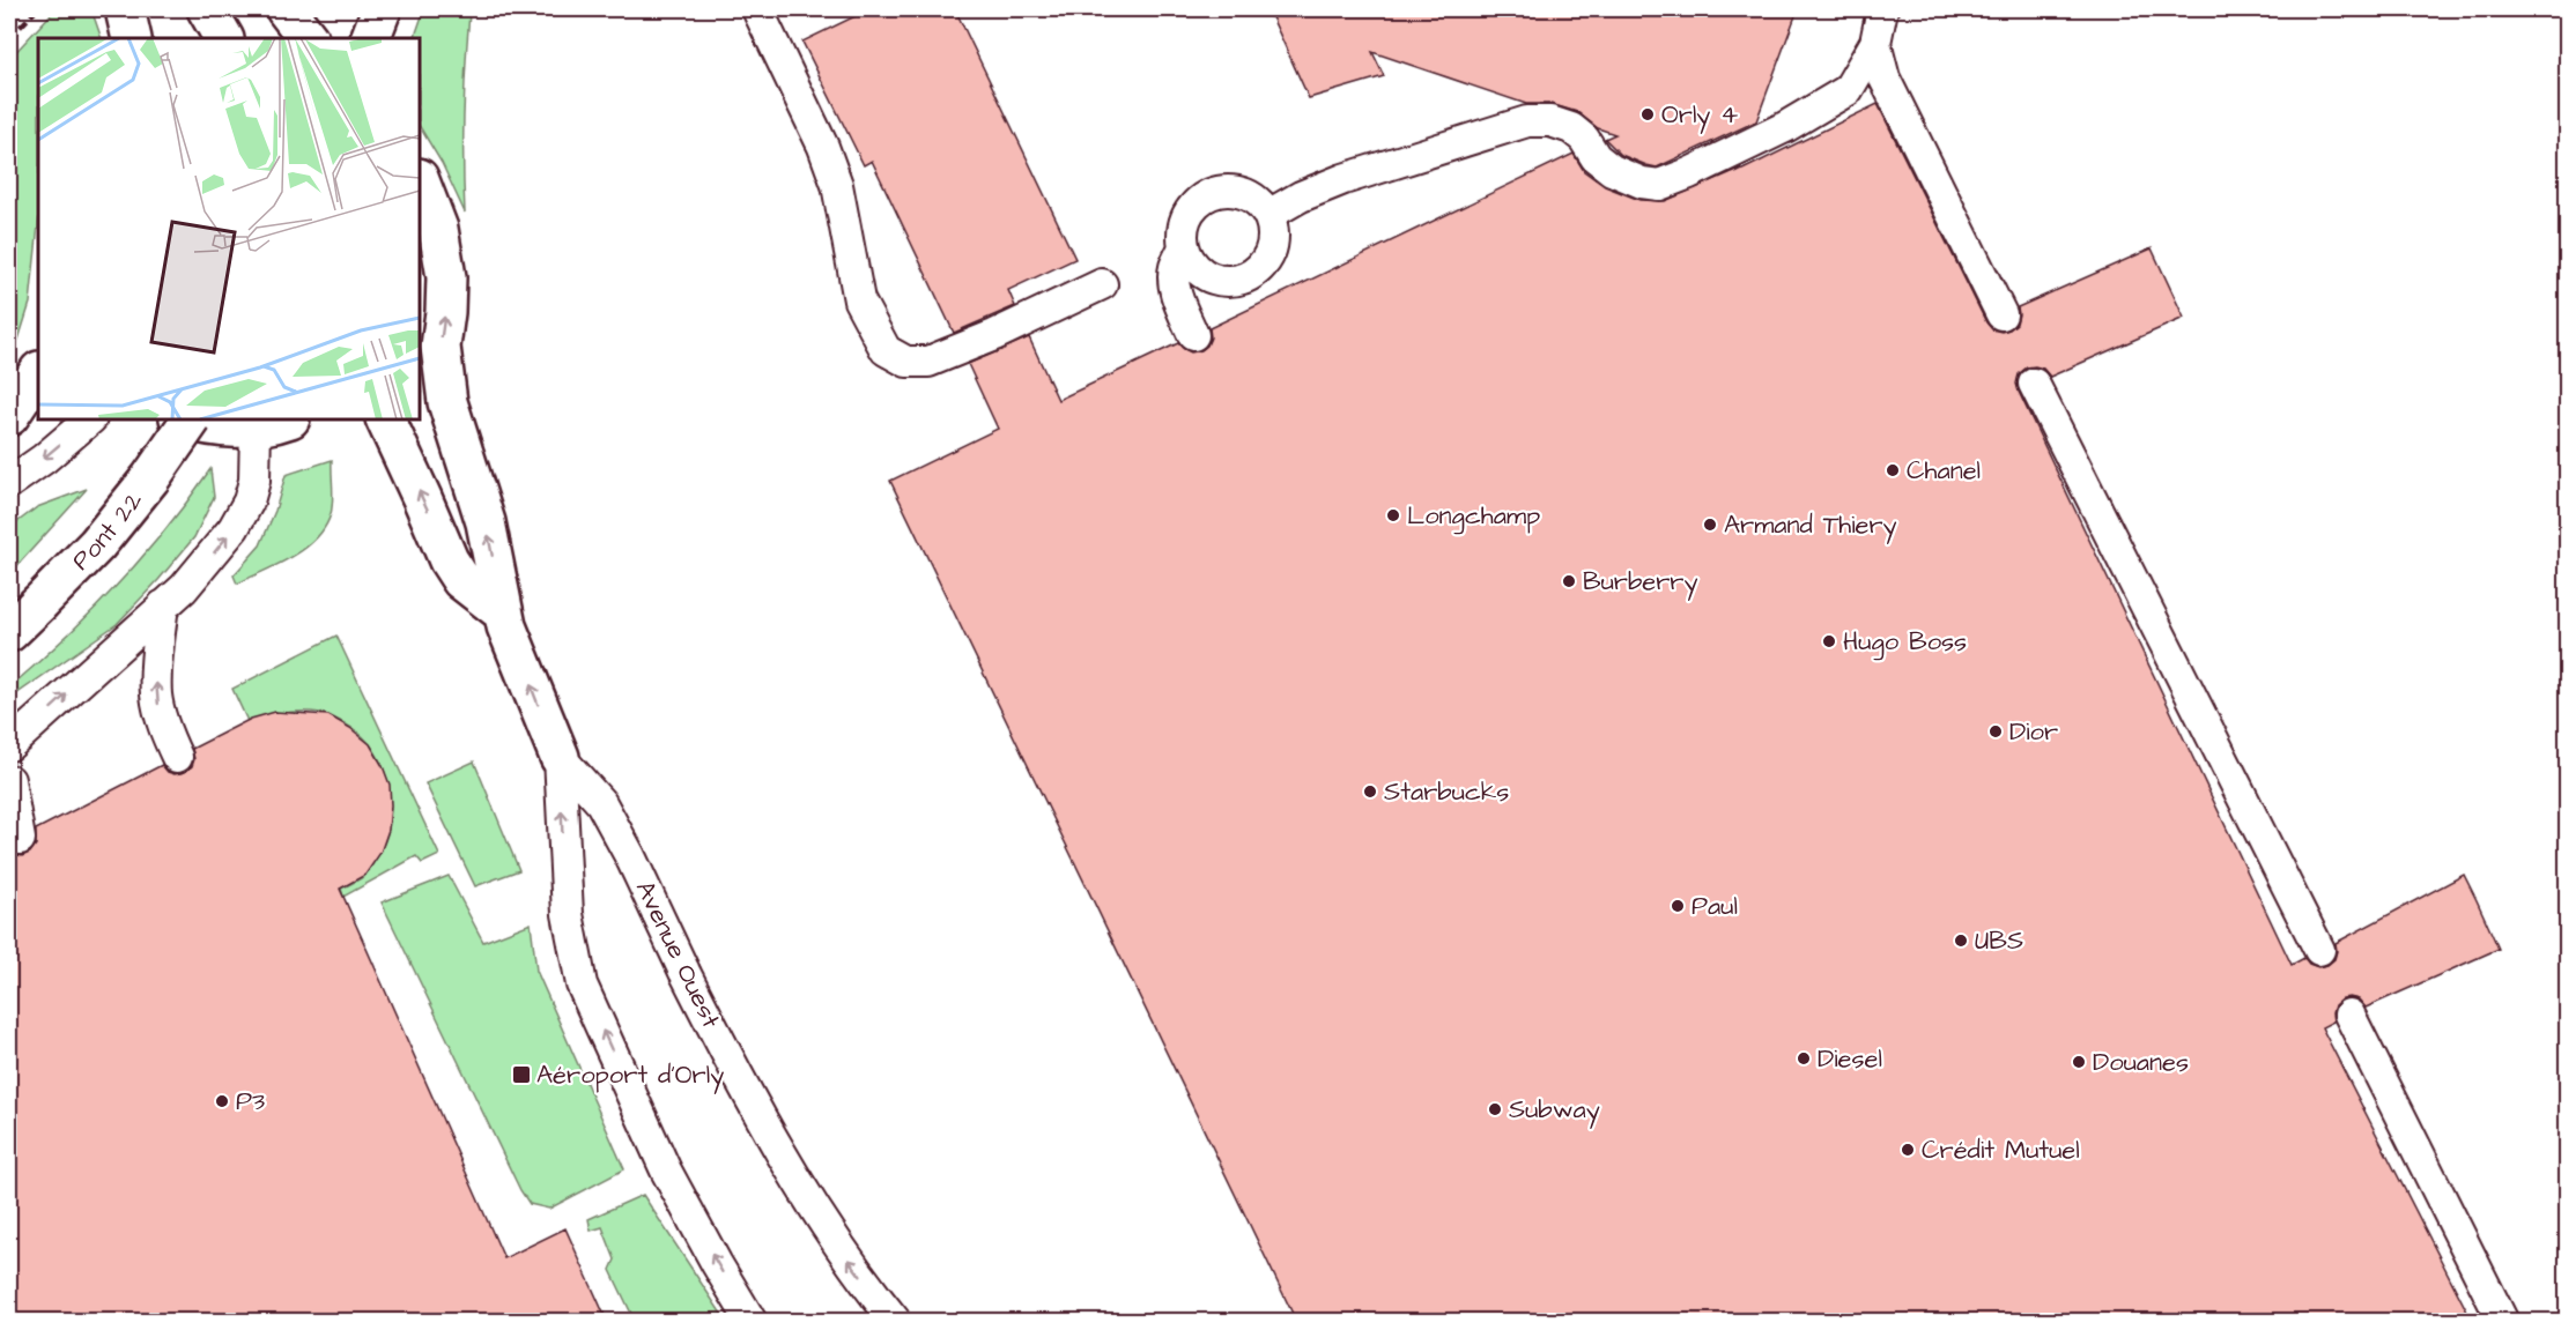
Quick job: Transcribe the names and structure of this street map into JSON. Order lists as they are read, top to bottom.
{
  "streets": {
    "main road": ["Pont 22", "Avenue Ouest"]
  },
  "one_way": ["Avenue Ouest"],
  "places": {
    "other": [
      "Orly 4",
      "Chanel",
      "Longchamp",
      "Armand Thiery",
      "Burberry",
      "Hugo Boss",
      "Dior",
      "Starbucks",
      "Paul",
      "UBS",
      "Diesel",
      "Douanes",
      "P3",
      "Subway",
      "Crédit Mutuel"
    ],
    "transit": ["Aéroport d'Orly"]
  }
}
